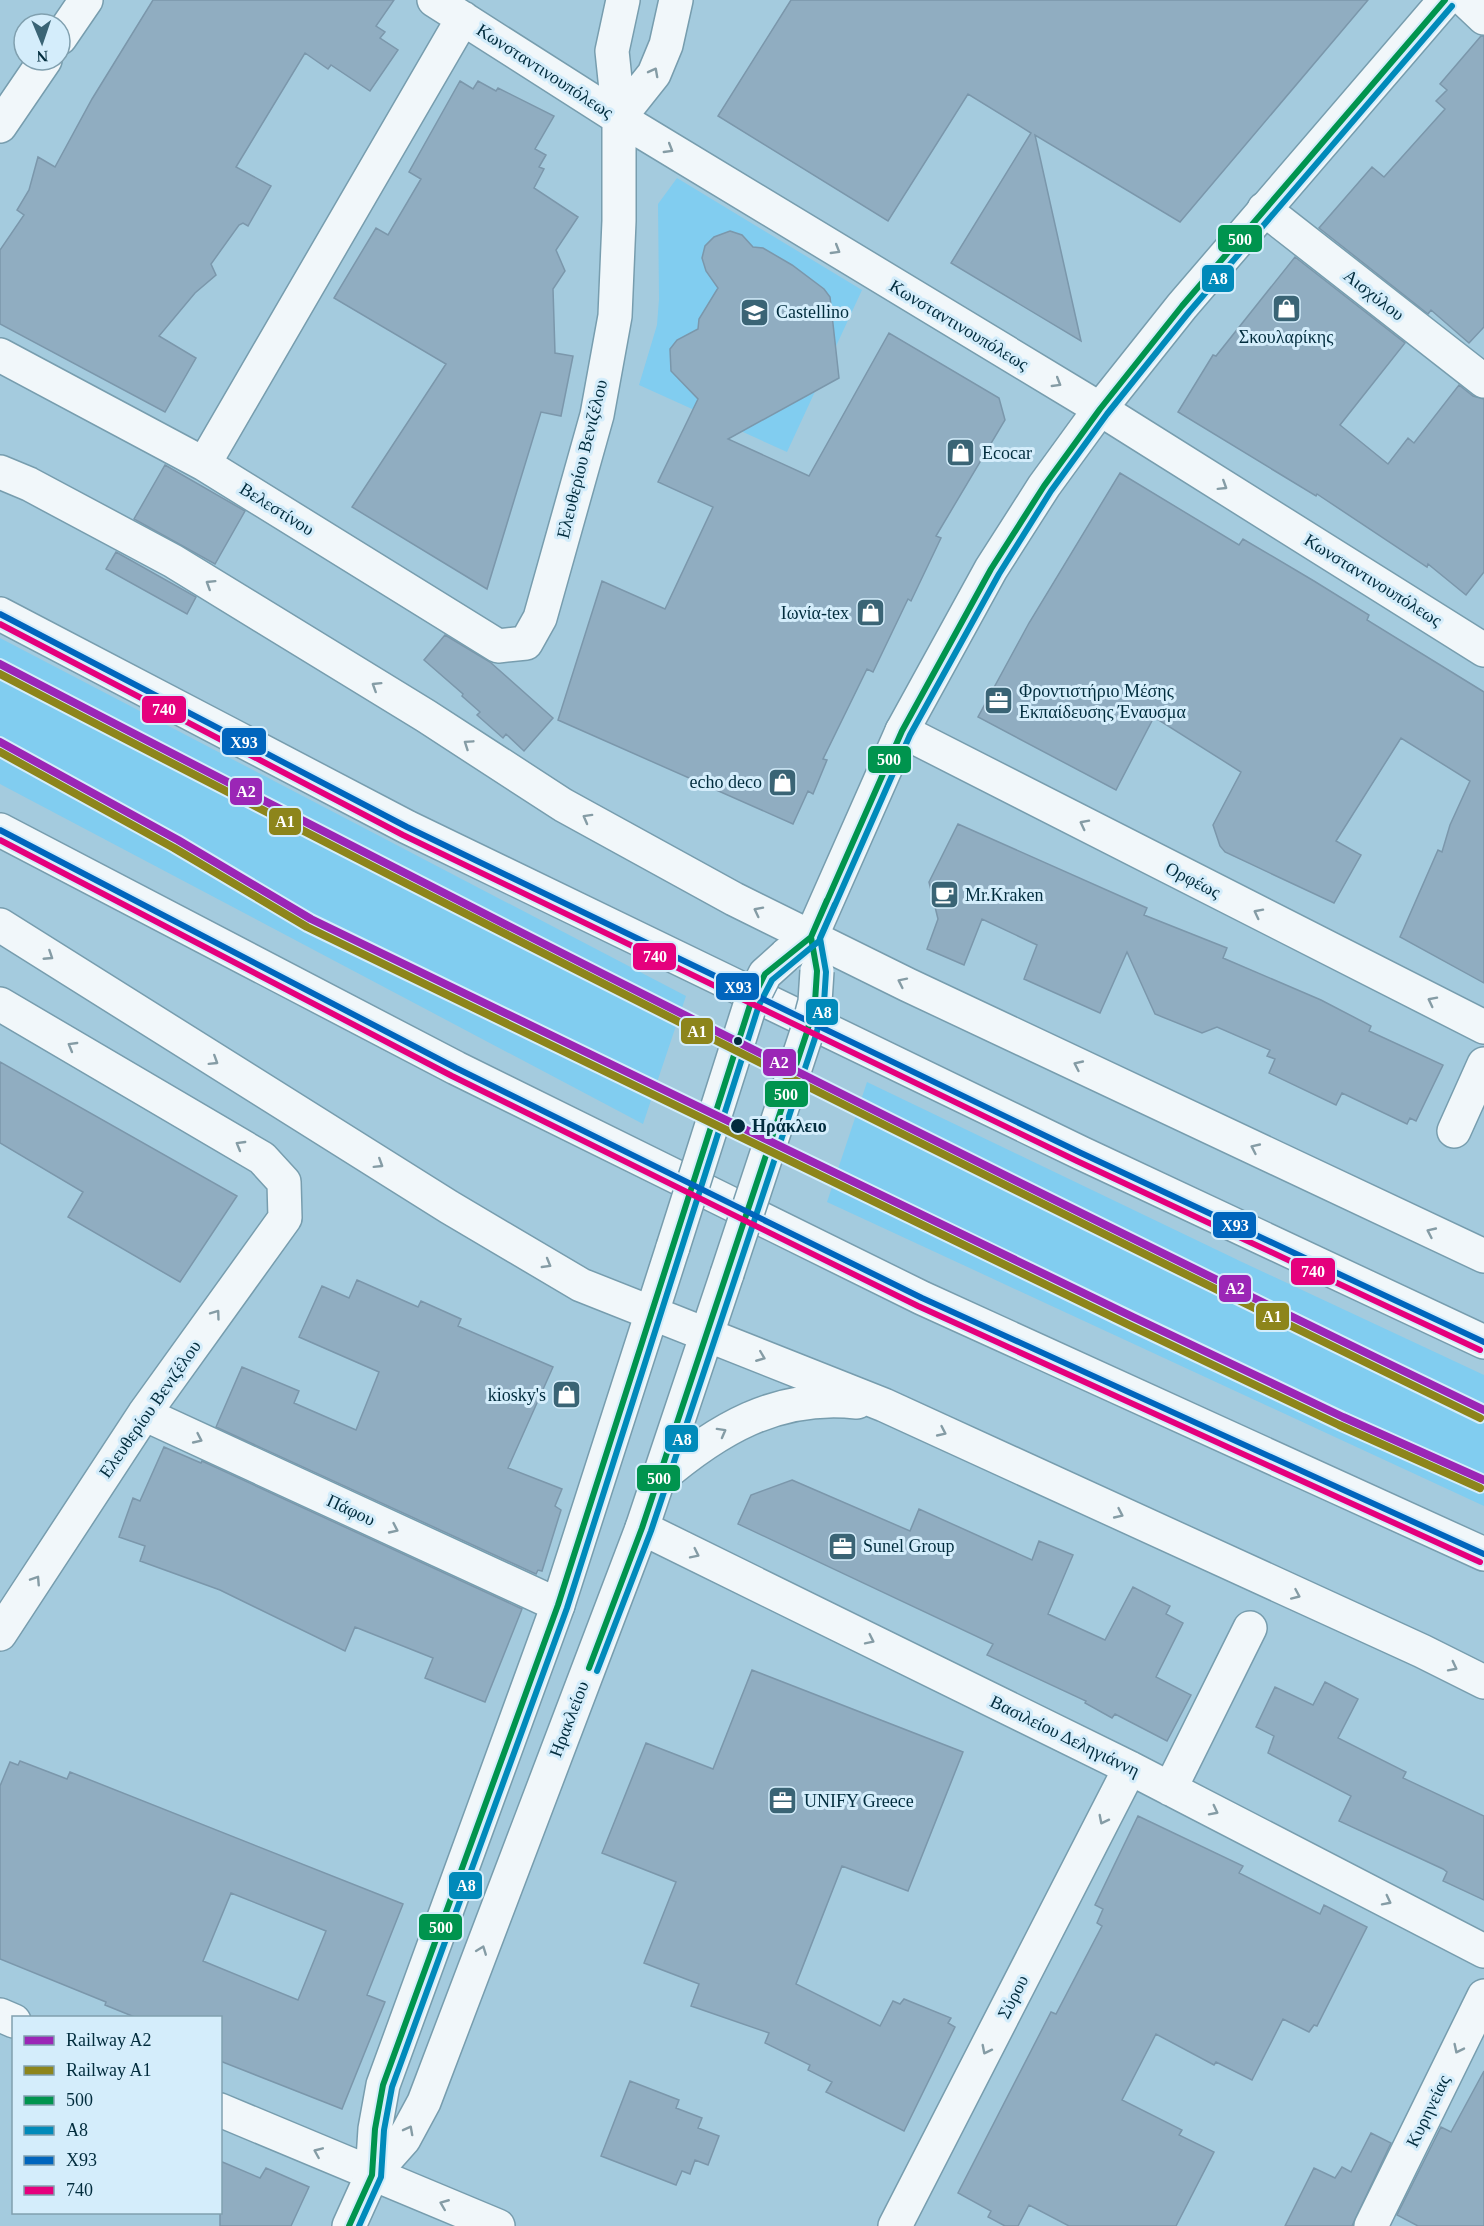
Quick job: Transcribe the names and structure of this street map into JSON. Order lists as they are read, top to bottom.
{
  "streets": {
    "main road": [
      "Κωνσταντινουπόλεως",
      "Αισχύλου",
      "Ελευθερίου Βενιζέλου",
      "Βελεστίνου",
      "Ορφέως",
      "Πάφου",
      "Ηρακλείου",
      "Βασιλείου Δεληγιάννη",
      "Σύρου",
      "Κυρηνείας"
    ]
  },
  "crossings": [
    ["Κωνσταντινουπόλεως", "Ελευθερίου Βενιζέλου"],
    ["Κωνσταντινουπόλεως", "Ηρακλείου"],
    ["Αισχύλου", "Ηρακλείου"],
    ["Ελευθερίου Βενιζέλου", "Βελεστίνου"],
    ["Ελευθερίου Βενιζέλου", "Πάφου"],
    ["Ορφέως", "Ηρακλείου"],
    ["Πάφου", "Ηρακλείου"],
    ["Ηρακλείου", "Βασιλείου Δεληγιάννη"],
    ["Βασιλείου Δεληγιάννη", "Σύρου"]
  ],
  "one_way": [
    "Κωνσταντινουπόλεως",
    "Πάφου",
    "Σύρου",
    "Κυρηνείας"
  ],
  "places": {
    "shop": [
      "Σκουλαρίκης",
      "Ecocar",
      "Ιωνία-tex",
      "echo deco",
      "kiosky's"
    ],
    "school or university": ["Castellino"],
    "office": ["Φροντιστήριο Μέσης Εκπαίδευσης Έναυσμα", "Sunel Group", "UNIFY Greece"],
    "cafe": ["Mr.Kraken"],
    "other": ["Ηράκλειο"]
  },
  "lines": [
    "transit line 500",
    "transit line A8",
    "transit line X93",
    "transit line 740",
    "rail line A2",
    "rail line A1"
  ],
  "legend": [
    "Railway A2",
    "Railway A1",
    "500",
    "A8",
    "X93",
    "740"
  ],
  "north": "bottom"
}
